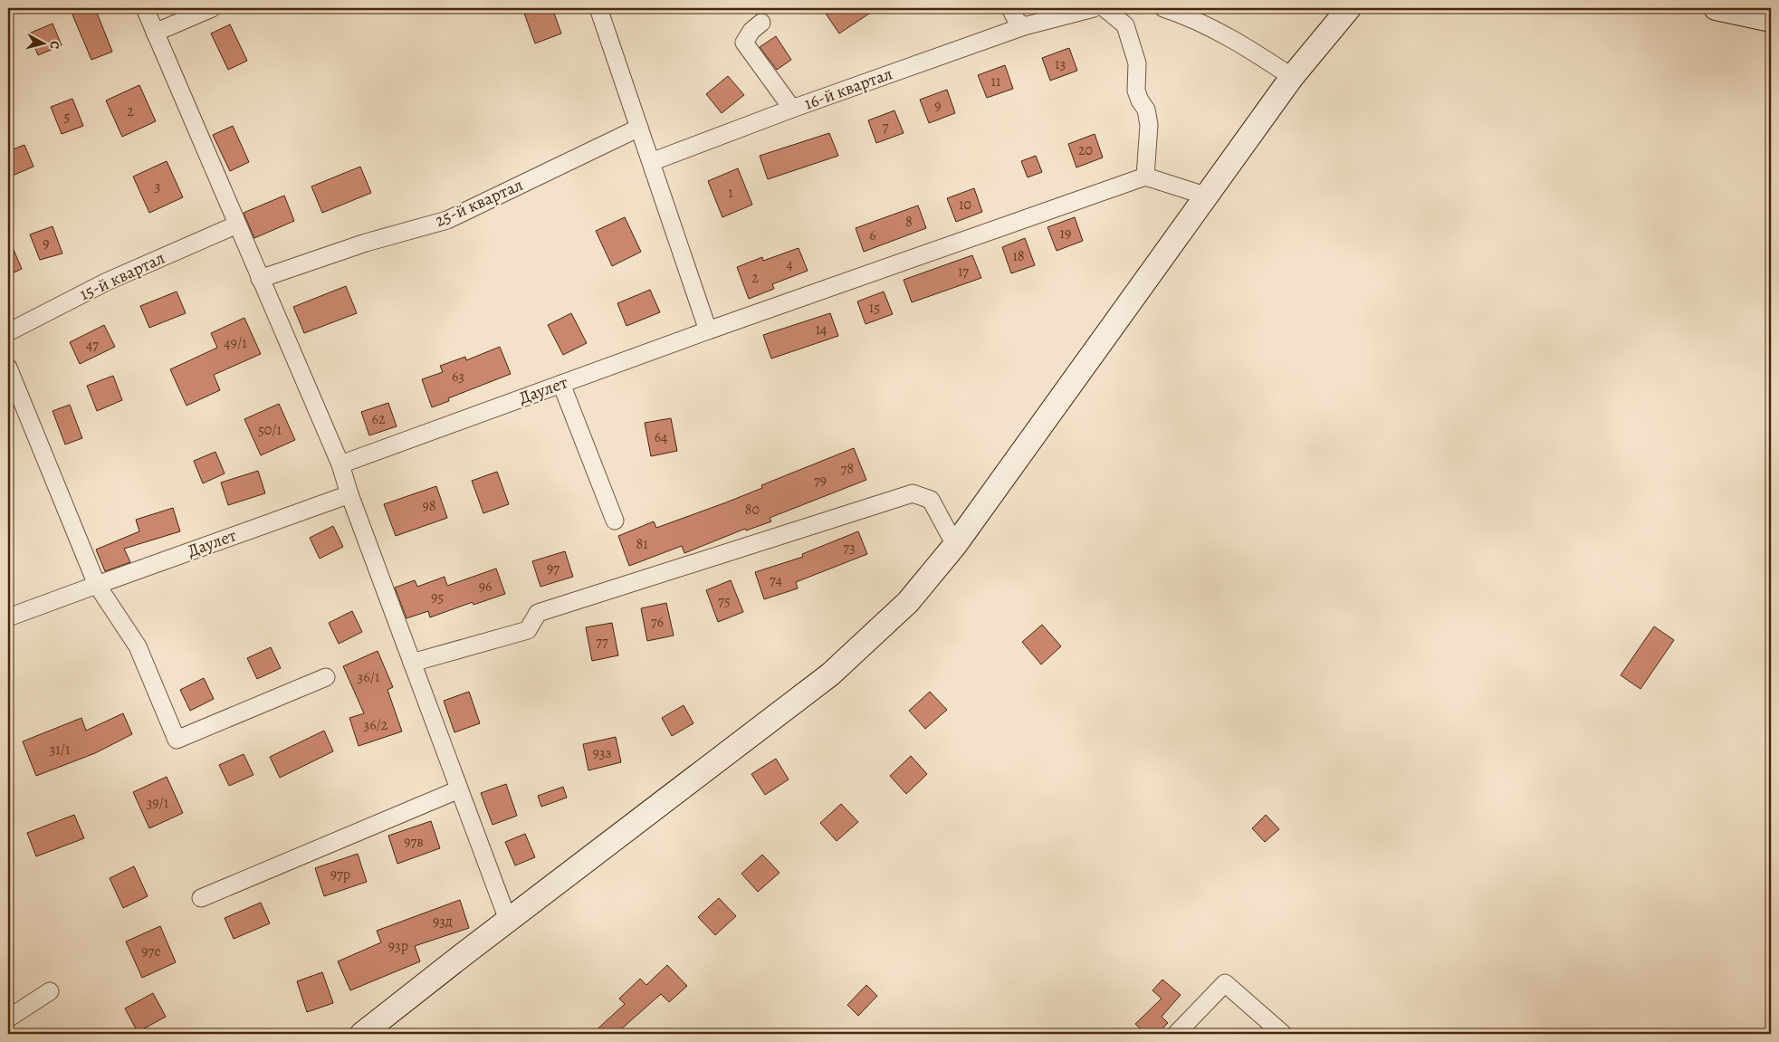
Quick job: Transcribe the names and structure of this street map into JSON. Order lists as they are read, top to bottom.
{
  "streets": {
    "street": [
      "16-й квартал",
      "25-й квартал",
      "15-й квартал",
      "Даулет"
    ]
  },
  "house_numbers": [
    "13",
    "11",
    "9",
    "2",
    "5",
    "7",
    "20",
    "3",
    "1",
    "10",
    "8",
    "19",
    "6",
    "9",
    "18",
    "4",
    "17",
    "2",
    "15",
    "14",
    "49/1",
    "47",
    "63",
    "62",
    "50/1",
    "64",
    "78",
    "79",
    "98",
    "80",
    "81",
    "73",
    "97",
    "74",
    "96",
    "95",
    "75",
    "76",
    "77",
    "36/1",
    "36/2",
    "31/1",
    "93з",
    "39/1",
    "97в",
    "97р",
    "93д",
    "93р",
    "97е"
  ],
  "north": "right"
}
